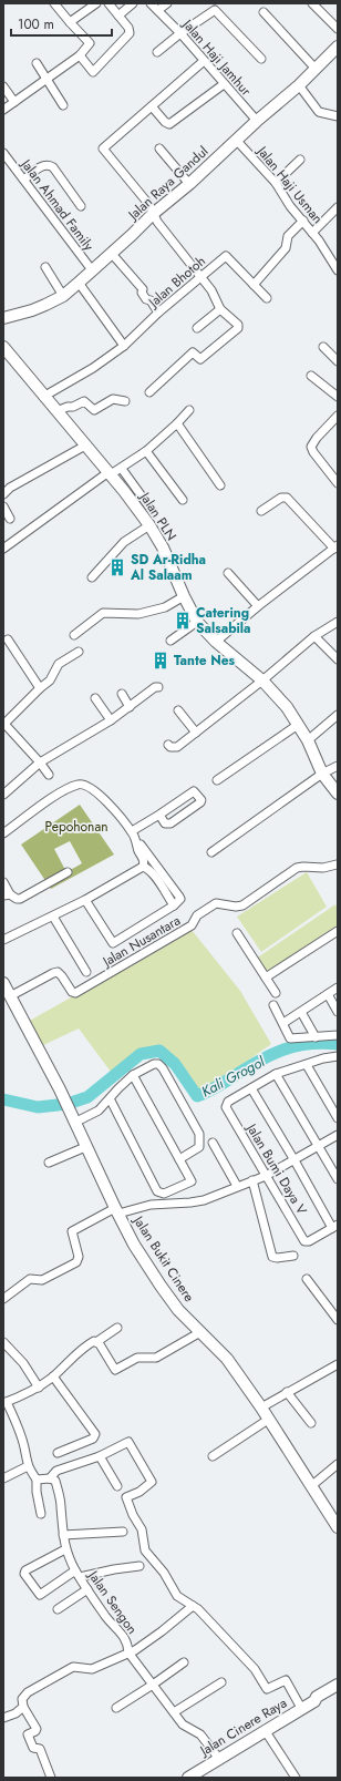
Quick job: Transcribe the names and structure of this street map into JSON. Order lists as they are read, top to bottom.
{
  "streets": {
    "street": [
      "Jalan Haji Jamhur",
      "Jalan Raya Gandul",
      "Jalan Haji Usman",
      "Jalan Ahmad Family",
      "Jalan Bhotoh",
      "Jalan PLN",
      "Jalan Nusantara",
      "Jalan Bumi Daya V",
      "Jalan Bukit Cinere",
      "Jalan Sengon",
      "Jalan Cinere Raya"
    ]
  },
  "crossings": [
    ["Jalan Haji Jamhur", "Jalan Raya Gandul"],
    ["Jalan Raya Gandul", "Jalan Haji Usman"],
    ["Jalan Raya Gandul", "Jalan Ahmad Family"],
    ["Jalan Bhotoh", "Jalan PLN"],
    ["Jalan Nusantara", "Jalan Bukit Cinere"],
    ["Jalan Sengon", "Jalan Cinere Raya"]
  ],
  "water": ["Kali Grogol"],
  "parks": ["Pepohonan"],
  "places": {
    "building": ["SD Ar-Ridha Al Salaam", "Catering Salsabila", "Tante Nes"]
  },
  "scale_bar": "100 m"
}
